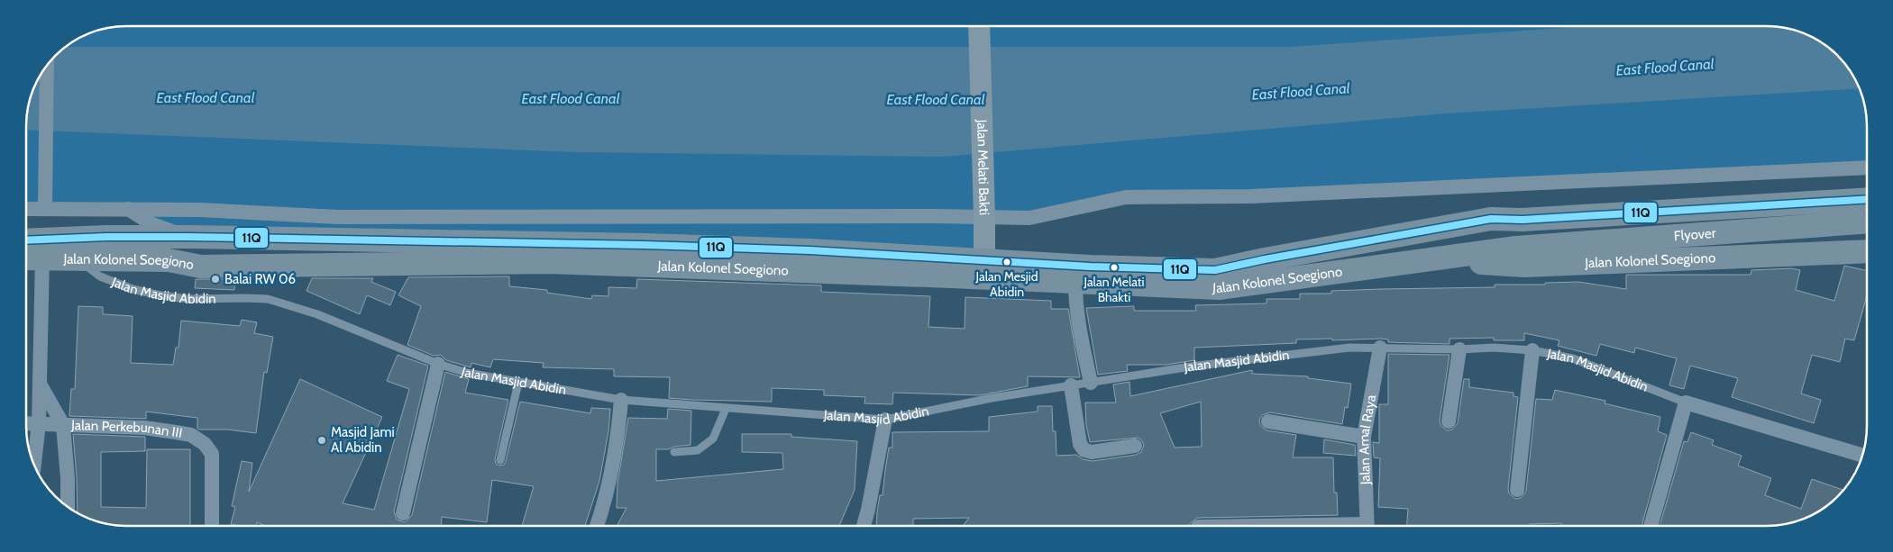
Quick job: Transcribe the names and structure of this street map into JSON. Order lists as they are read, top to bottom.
{
  "streets": {
    "main road": ["Flyover", "Jalan Kolonel Soegiono"],
    "street": [
      "Jalan Melati Bakti",
      "Jalan Masjid Abidin",
      "Jalan Perkebunan III",
      "Jalan Amal Raya"
    ]
  },
  "crossings": [
    ["Jalan Melati Bakti", "Jalan Kolonel Soegiono"],
    ["Flyover", "Jalan Kolonel Soegiono"],
    ["Jalan Kolonel Soegiono", "Jalan Masjid Abidin"],
    ["Jalan Masjid Abidin", "Jalan Amal Raya"]
  ],
  "water": ["East Flood Canal"],
  "places": [
    "Jalan Mesjid Abidin",
    "Jalan Melati Bhakti",
    "Balai RW 06",
    "Masjid Jami Al Abidin"
  ],
  "lines": ["transit line 11Q"]
}
